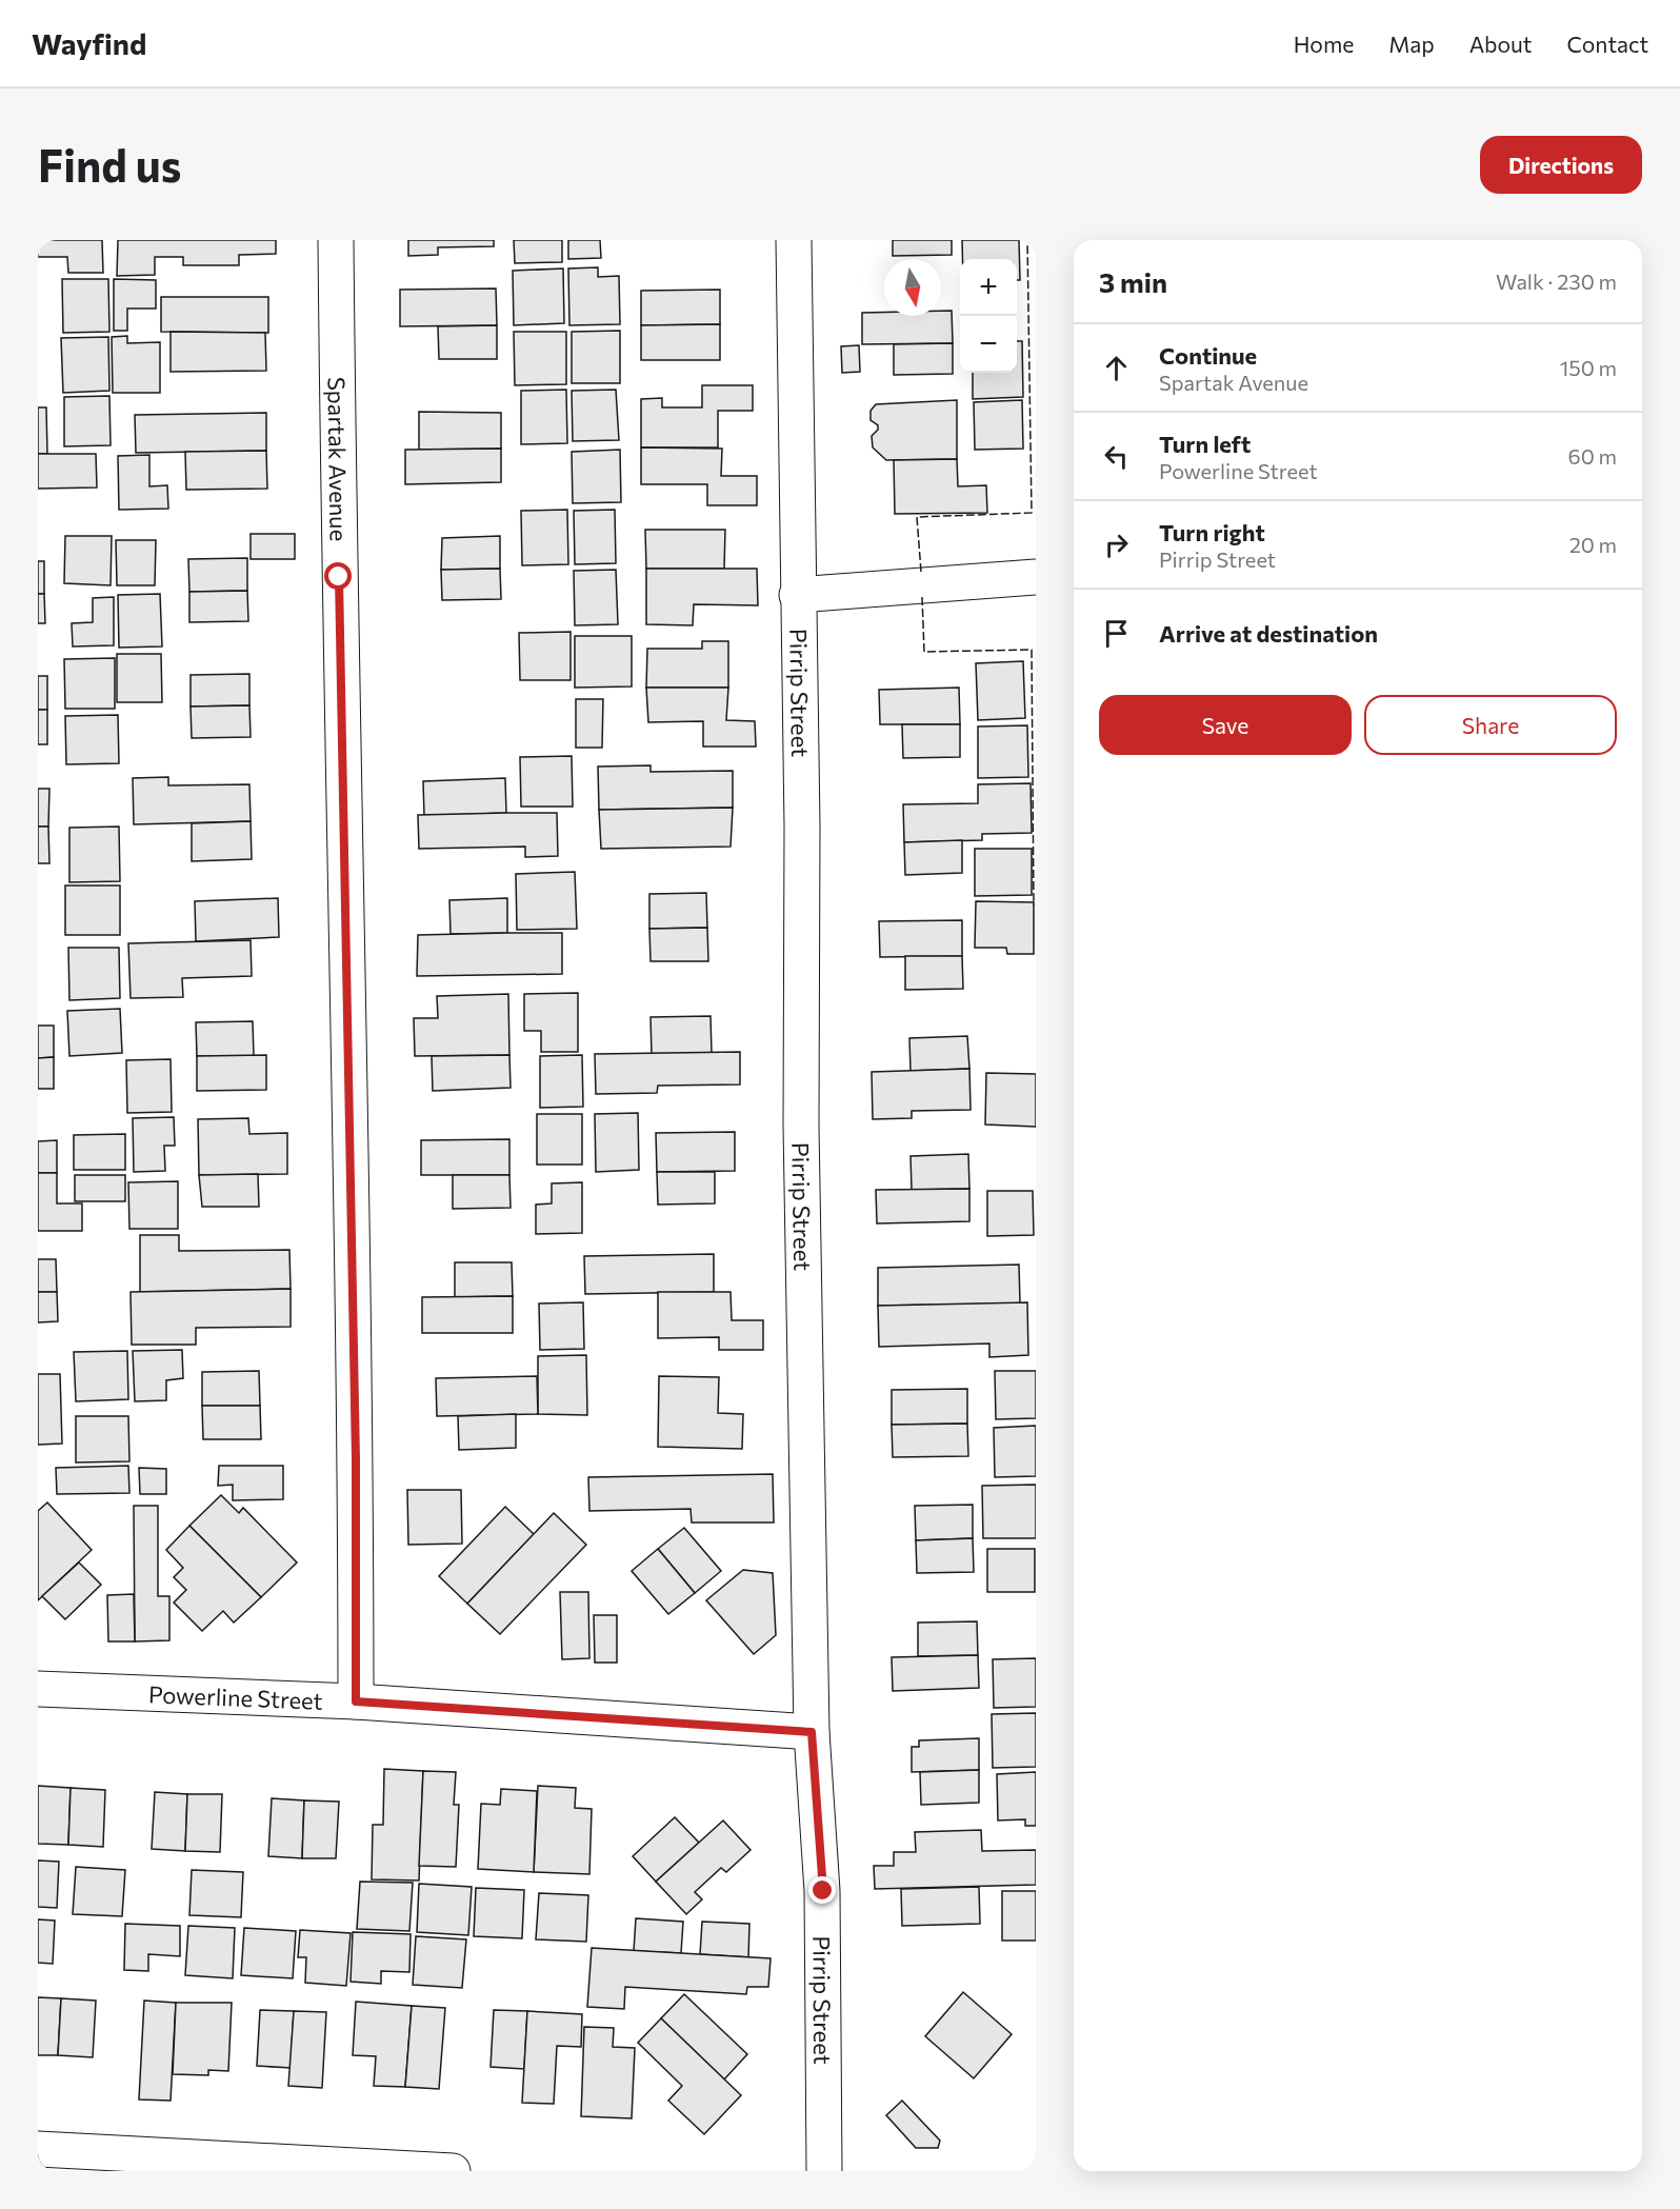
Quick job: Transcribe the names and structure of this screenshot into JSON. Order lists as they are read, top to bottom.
{
  "streets": {
    "street": ["Spartak Avenue", "Pirrip Street", "Powerline Street"]
  },
  "crossings": [
    ["Spartak Avenue", "Powerline Street"],
    ["Pirrip Street", "Powerline Street"]
  ],
  "north": "bottom",
  "page": {
    "header": "Wayfind",
    "nav": [
      "Home",
      "Map",
      "About",
      "Contact"
    ],
    "buttons": [
      "Directions",
      ["Save", "Share"]
    ],
    "title": "Find us",
    "heading": ["3 min", "Walk · 230 m"],
    "map_buttons": ["+", "−"],
    "list": [
      ["Continue", "Spartak Avenue", "150 m"],
      ["Turn left", "Powerline Street", "60 m"],
      ["Turn right", "Pirrip Street", "20 m"],
      "Arrive at destination"
    ]
  }
}
